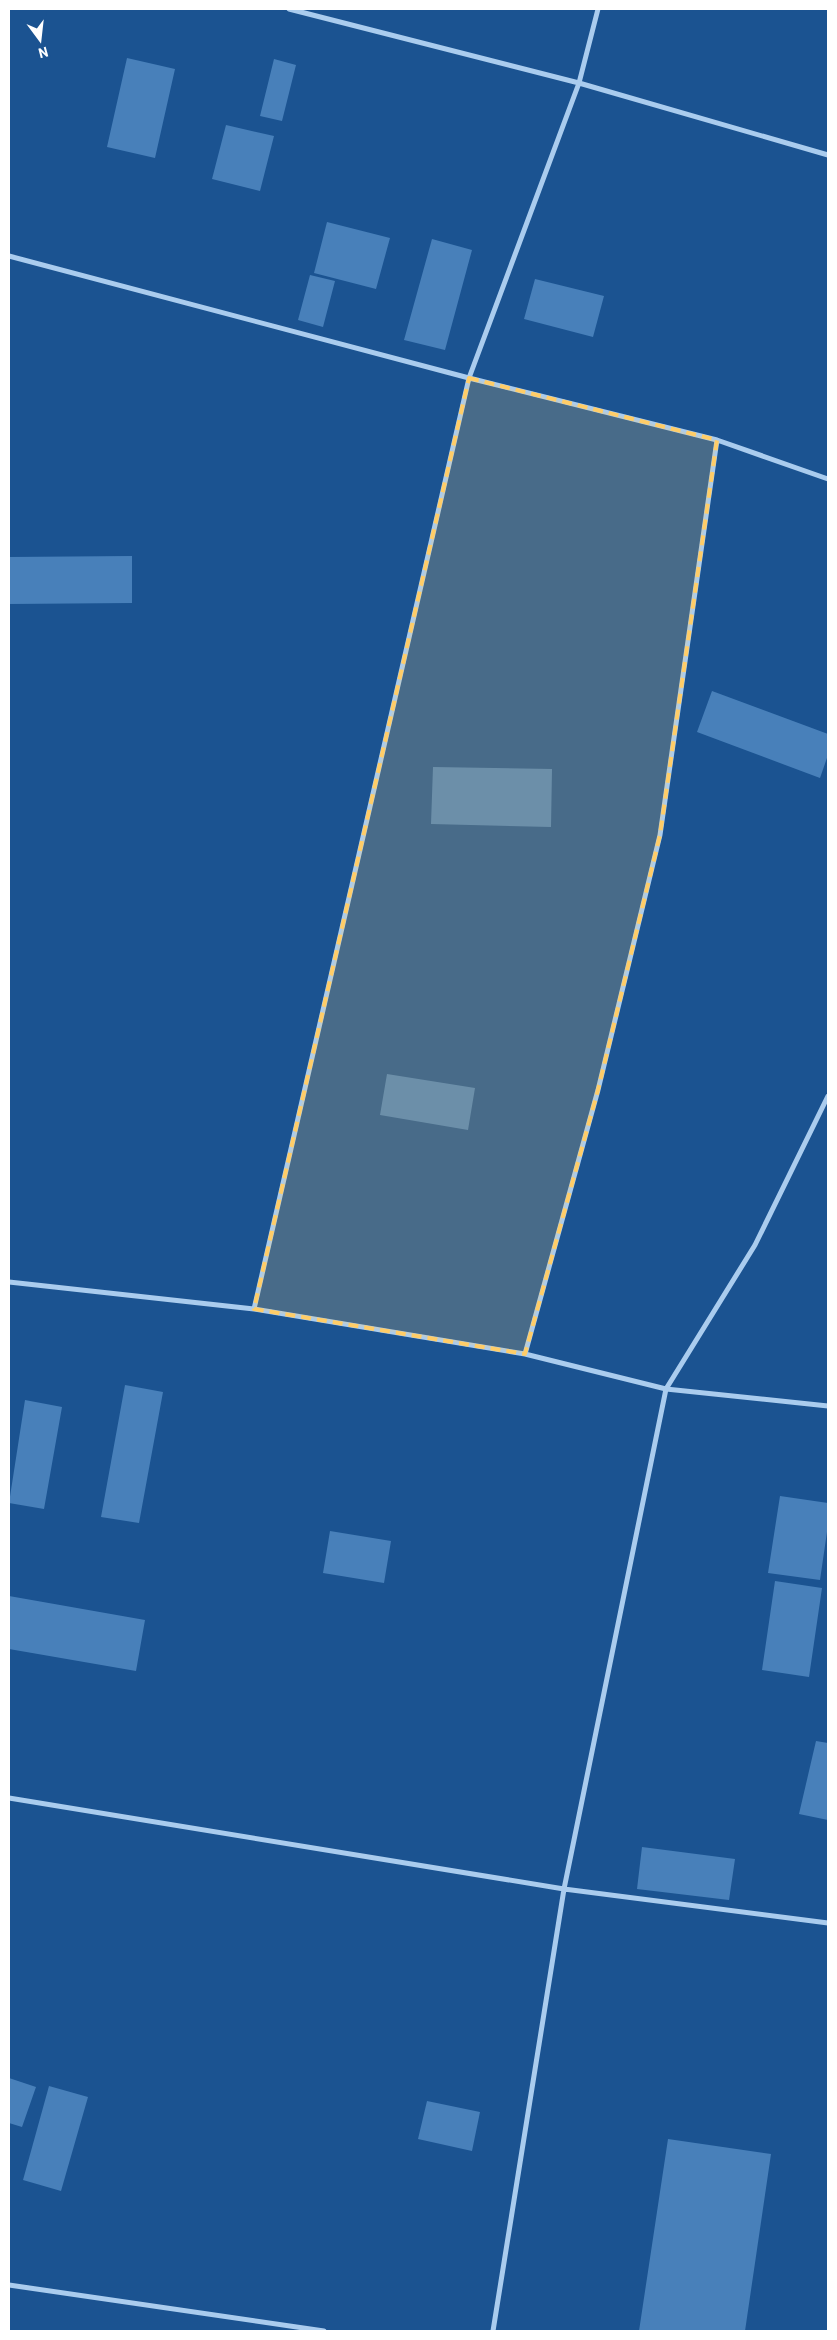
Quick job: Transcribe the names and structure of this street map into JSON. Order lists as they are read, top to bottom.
{
  "north": "bottom"
}
